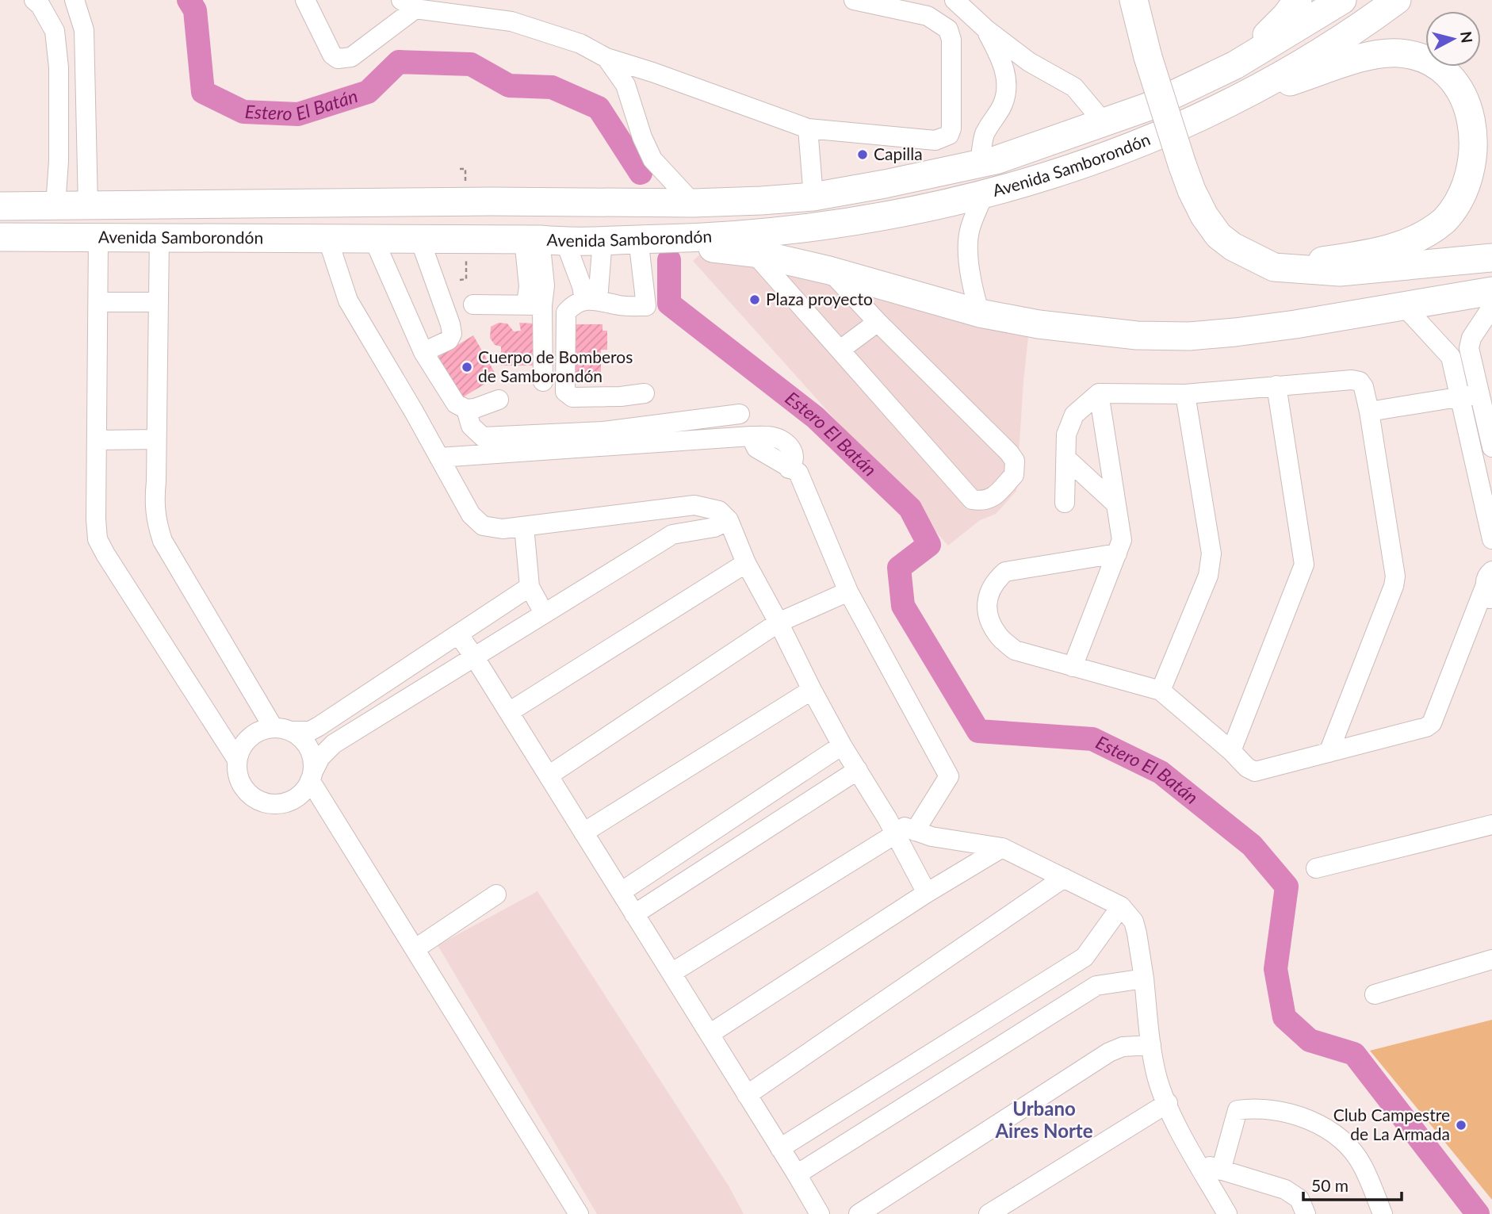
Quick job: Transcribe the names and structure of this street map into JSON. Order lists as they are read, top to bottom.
{
  "streets": {
    "highway": ["Avenida Samborondón"]
  },
  "districts": ["Urbano Aires Norte"],
  "water": ["Estero El Batán"],
  "places": [
    "Capilla",
    "Plaza proyecto",
    "Cuerpo de Bomberos de Samborondón",
    "Club Campestre de La Armada"
  ],
  "scale_bar": "50 m",
  "north": "right"
}
